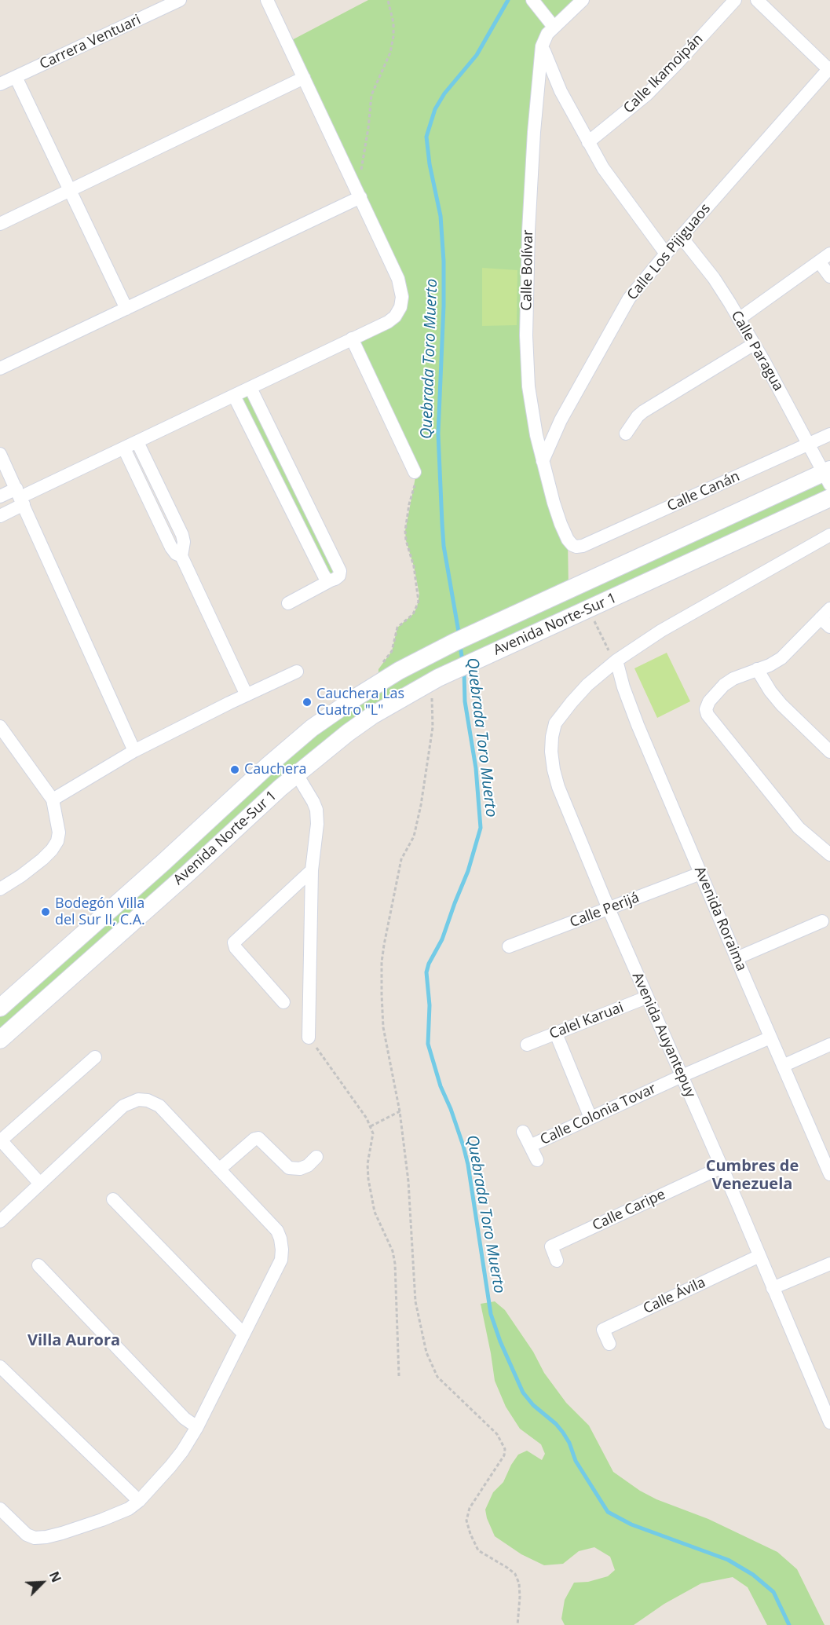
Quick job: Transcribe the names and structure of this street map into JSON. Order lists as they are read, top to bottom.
{
  "streets": {
    "main road": ["Avenida Norte-Sur 1"],
    "street": [
      "Carrera Ventuari",
      "Calle Ikamoipán",
      "Calle Los Pijiguaos",
      "Calle Bolívar",
      "Calle Paragua",
      "Calle Canán",
      "Calle Perijá",
      "Avenida Roraima",
      "Calel Karuai",
      "Avenida Auyantepuy",
      "Calle Colonia Tovar",
      "Calle Caripe",
      "Calle Ávila"
    ]
  },
  "crossings": [
    ["Calle Los Pijiguaos", "Calle Bolívar"],
    ["Calle Los Pijiguaos", "Calle Paragua"],
    ["Calle Bolívar", "Calle Canán"],
    ["Calle Paragua", "Calle Canán"],
    ["Calle Paragua", "Avenida Norte-Sur 1"],
    ["Calle Perijá", "Avenida Roraima"],
    ["Calle Perijá", "Avenida Auyantepuy"],
    ["Avenida Roraima", "Avenida Auyantepuy"],
    ["Avenida Roraima", "Calle Colonia Tovar"],
    ["Calel Karuai", "Avenida Auyantepuy"],
    ["Avenida Auyantepuy", "Calle Colonia Tovar"],
    ["Avenida Auyantepuy", "Calle Caripe"],
    ["Avenida Auyantepuy", "Calle Ávila"]
  ],
  "districts": ["Cumbres de Venezuela", "Villa Aurora"],
  "water": ["Quebrada Toro Muerto"],
  "places": ["Cauchera Las Cuatro \"L\"", "Cauchera", "Bodegón Villa del Sur II, C.A."],
  "north": "top right"
}
